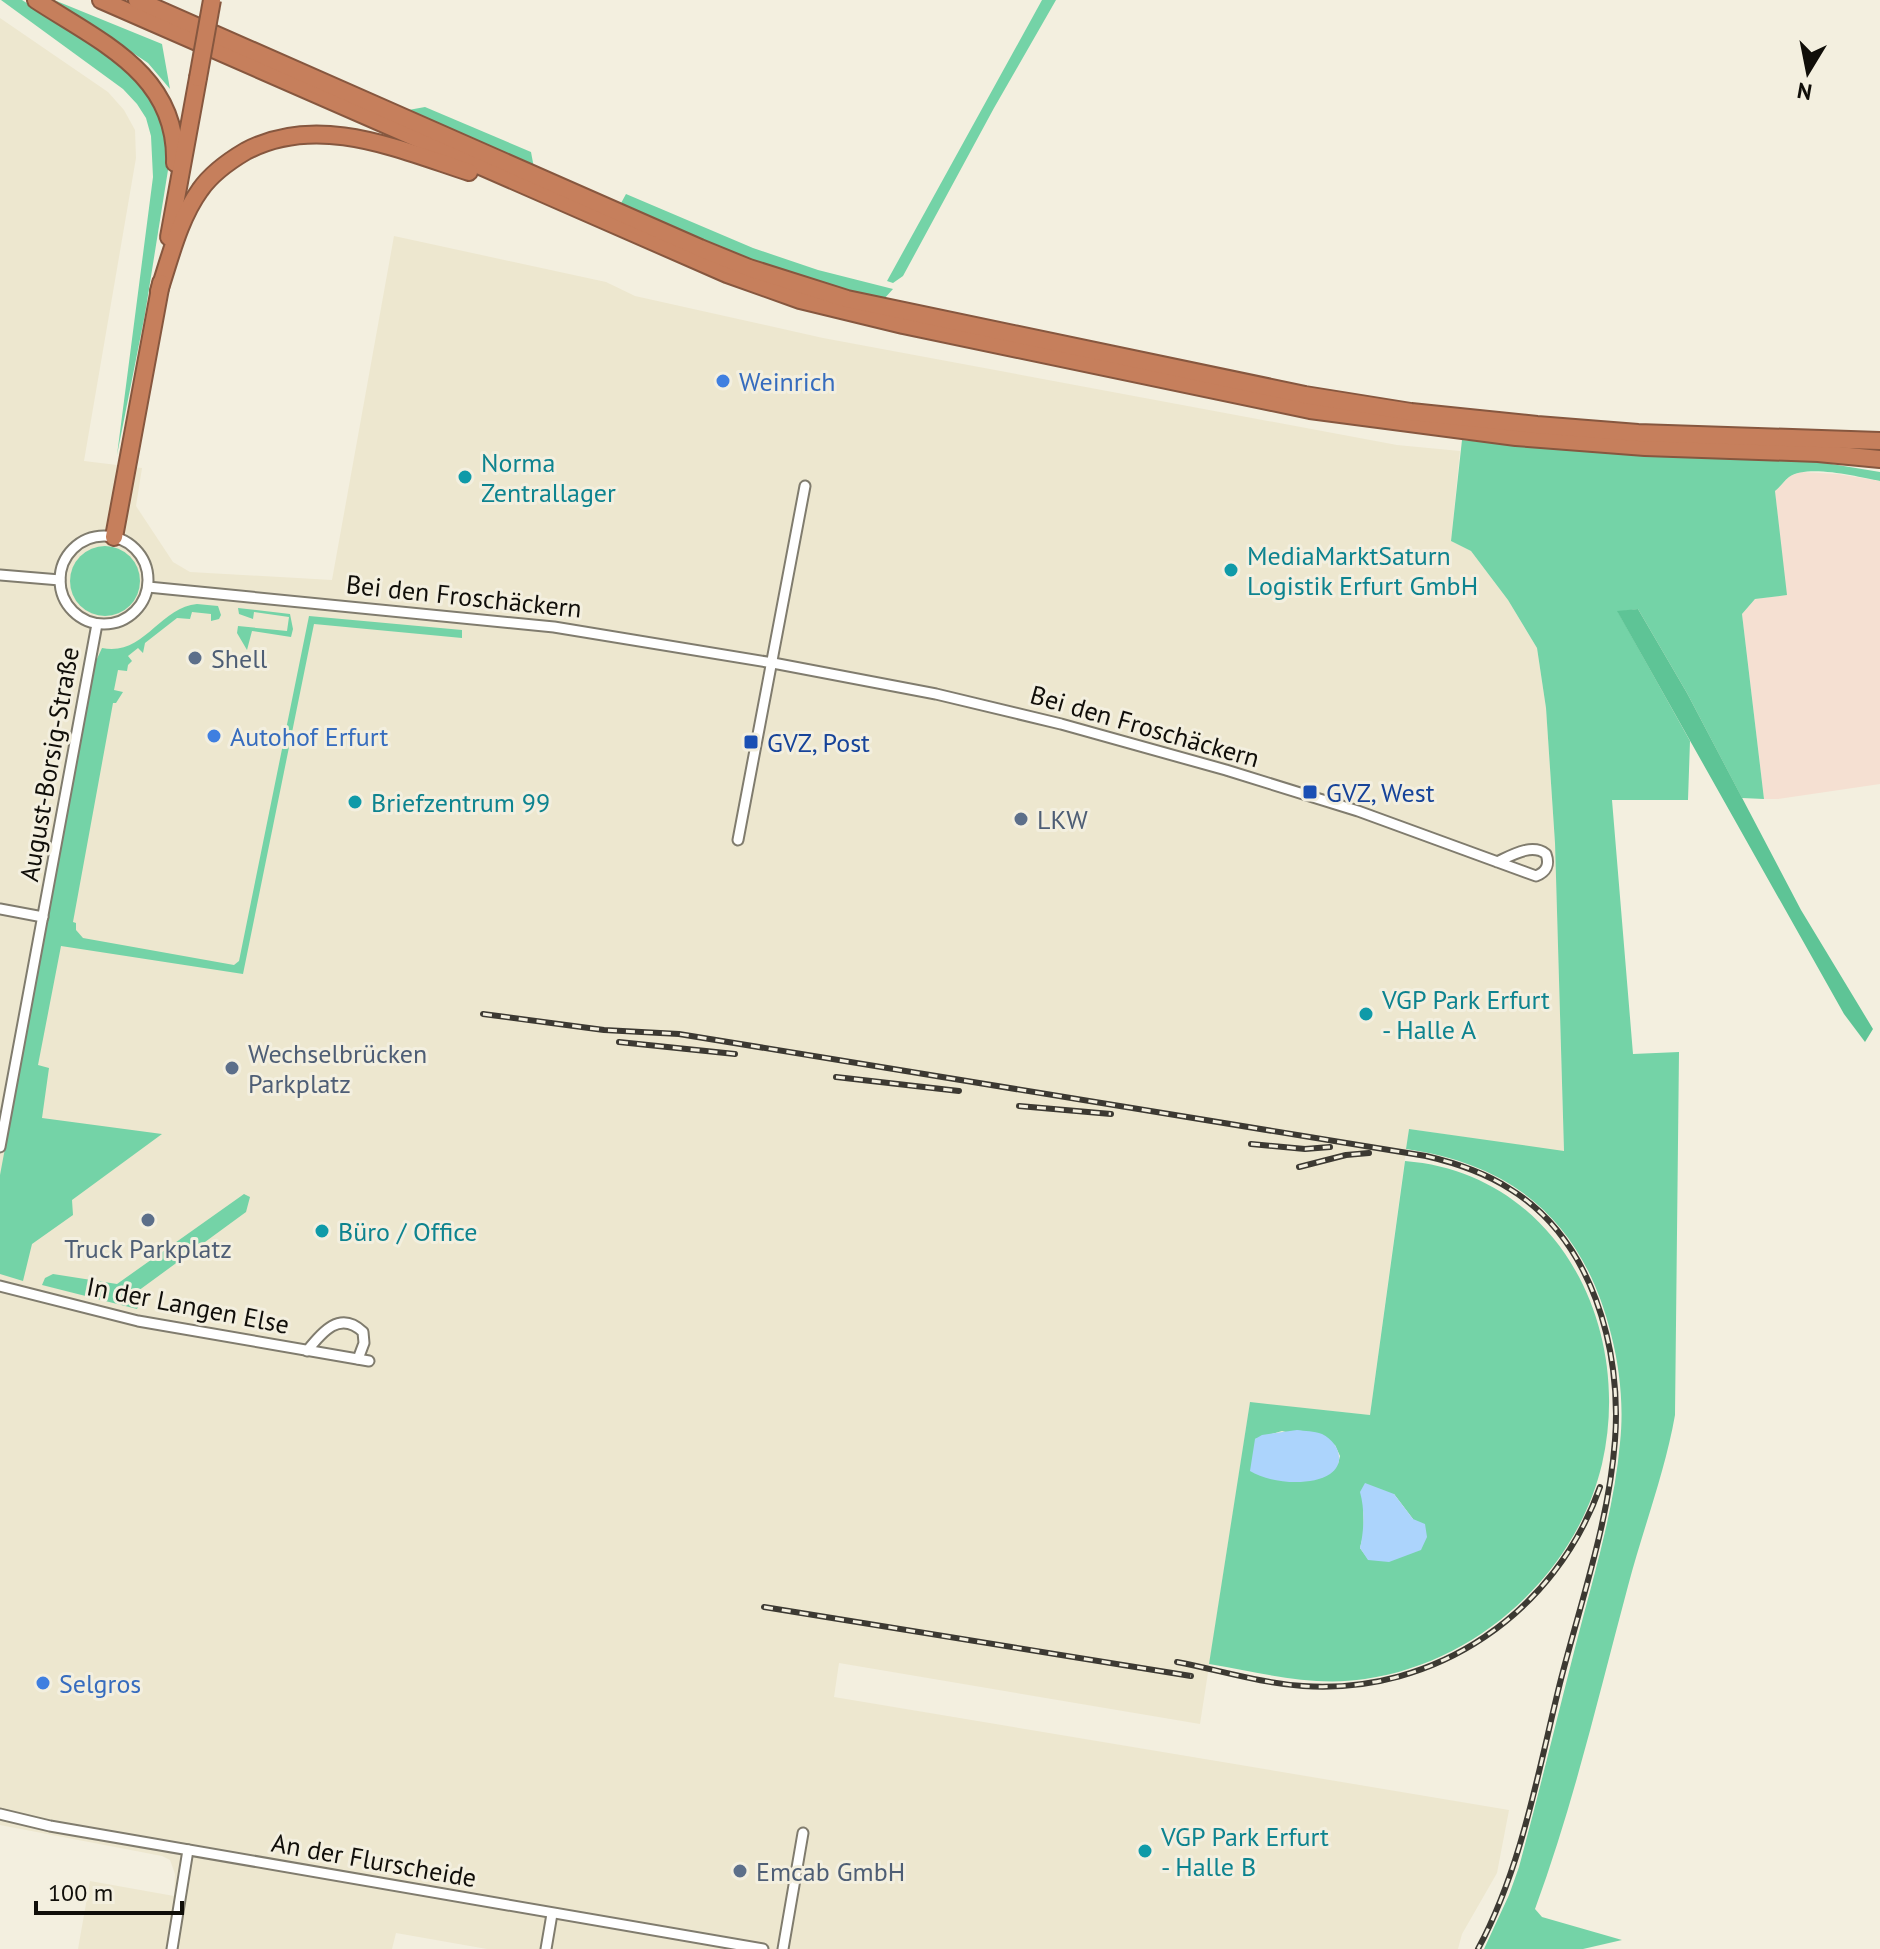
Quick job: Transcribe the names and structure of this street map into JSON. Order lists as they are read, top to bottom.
{
  "streets": {
    "street": [
      "Bei den Froschäckern",
      "August-Borsig-Straße",
      "In der Langen Else",
      "An der Flurscheide"
    ]
  },
  "crossings": [
    ["Bei den Froschäckern", "August-Borsig-Straße"]
  ],
  "places": {
    "other": [
      "Weinrich",
      "Norma Zentrallager",
      "MediaMarktSaturn Logistik Erfurt GmbH",
      "Shell",
      "Autohof Erfurt",
      "Briefzentrum 99",
      "LKW",
      "VGP Park Erfurt - Halle A",
      "Wechselbrücken Parkplatz",
      "Truck Parkplatz",
      "Büro / Office",
      "Selgros",
      "VGP Park Erfurt - Halle B",
      "Emcab GmbH"
    ],
    "transit": ["GVZ, Post", "GVZ, West"]
  },
  "scale_bar": "100 m",
  "north": "bottom"
}
